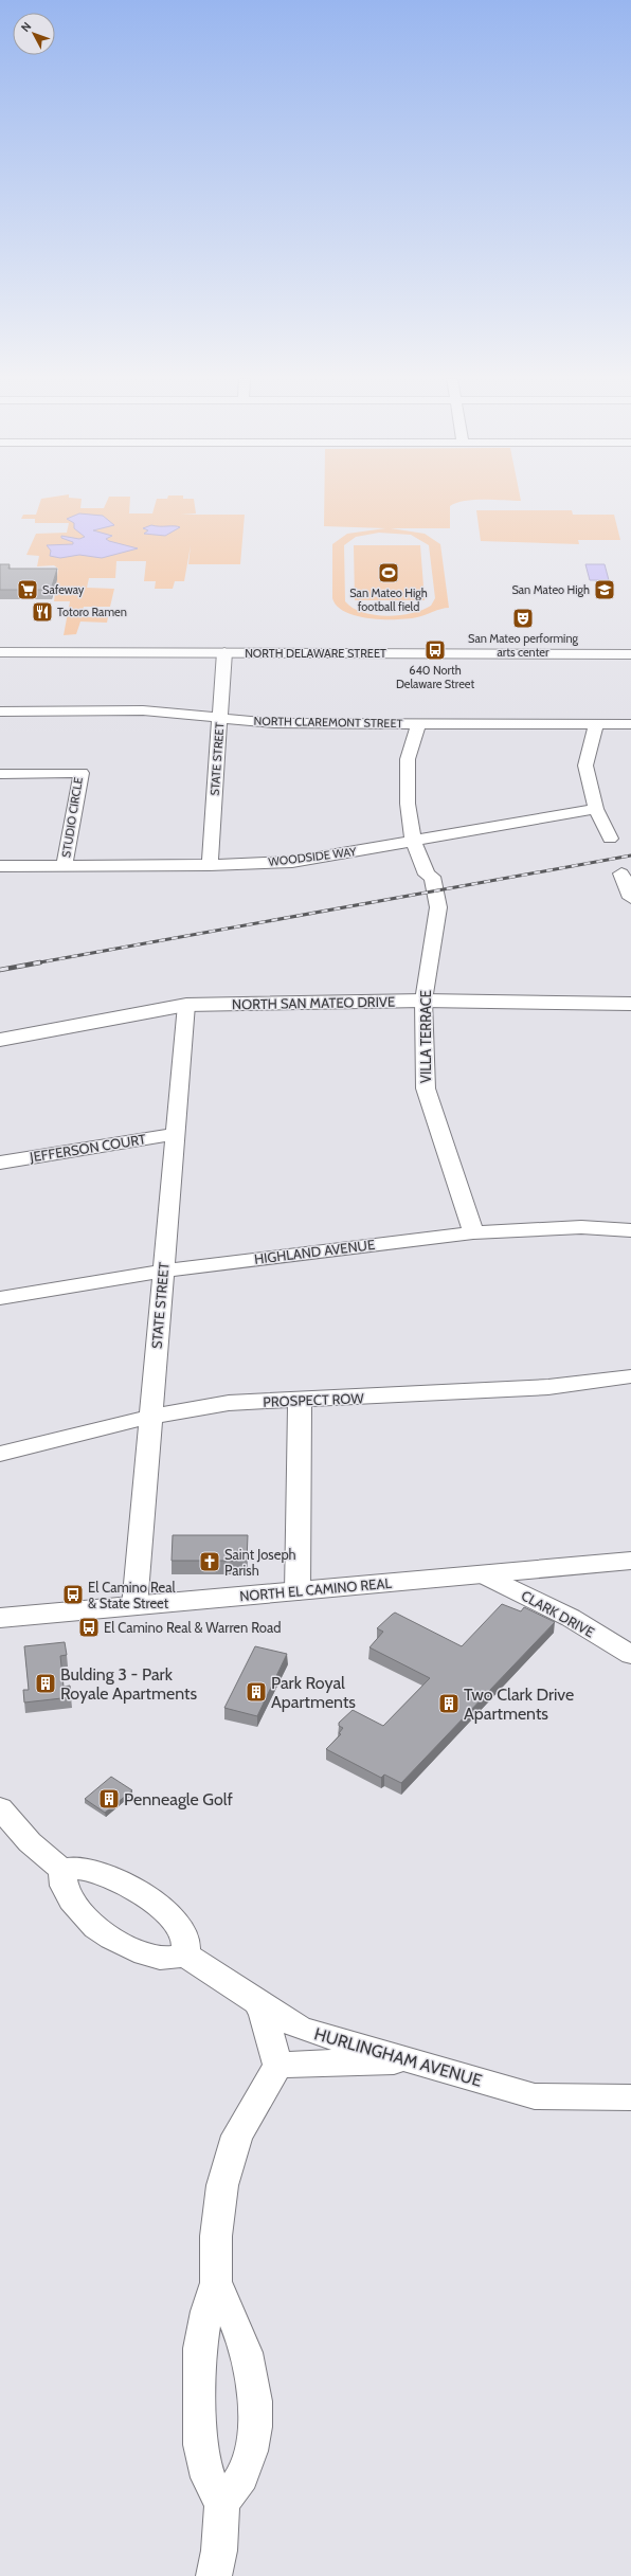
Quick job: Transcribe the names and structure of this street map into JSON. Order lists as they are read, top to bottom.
{
  "streets": {
    "main road": ["NORTH DELAWARE STREET", "NORTH SAN MATEO DRIVE", "NORTH EL CAMINO REAL"],
    "street": [
      "NORTH CLAREMONT STREET",
      "STATE STREET",
      "STUDIO CIRCLE",
      "WOODSIDE WAY",
      "VILLA TERRACE",
      "JEFFERSON COURT",
      "HIGHLAND AVENUE",
      "PROSPECT ROW",
      "CLARK DRIVE",
      "HURLINGHAM AVENUE"
    ]
  },
  "crossings": [
    ["NORTH DELAWARE STREET", "STATE STREET"],
    ["NORTH CLAREMONT STREET", "STATE STREET"],
    ["NORTH CLAREMONT STREET", "VILLA TERRACE"],
    ["STATE STREET", "WOODSIDE WAY"],
    ["STATE STREET", "NORTH SAN MATEO DRIVE"],
    ["STATE STREET", "JEFFERSON COURT"],
    ["STATE STREET", "HIGHLAND AVENUE"],
    ["STATE STREET", "PROSPECT ROW"],
    ["STATE STREET", "NORTH EL CAMINO REAL"],
    ["STUDIO CIRCLE", "WOODSIDE WAY"],
    ["WOODSIDE WAY", "VILLA TERRACE"],
    ["NORTH SAN MATEO DRIVE", "VILLA TERRACE"],
    ["VILLA TERRACE", "HIGHLAND AVENUE"],
    ["NORTH EL CAMINO REAL", "CLARK DRIVE"]
  ],
  "places": {
    "sports": ["San Mateo High football field"],
    "supermarket": ["Safeway"],
    "school or university": ["San Mateo High"],
    "restaurant": ["Totoro Ramen"],
    "theatre": ["San Mateo performing arts center"],
    "bus stop": ["640 North Delaware Street", "El Camino Real & State Street", "El Camino Real & Warren Road"],
    "church": ["Saint Joseph Parish"],
    "building": [
      "Bulding 3 - Park Royale Apartments",
      "Park Royal Apartments",
      "Two Clark Drive Apartments",
      "Penneagle Golf"
    ]
  },
  "north": "top left"
}
